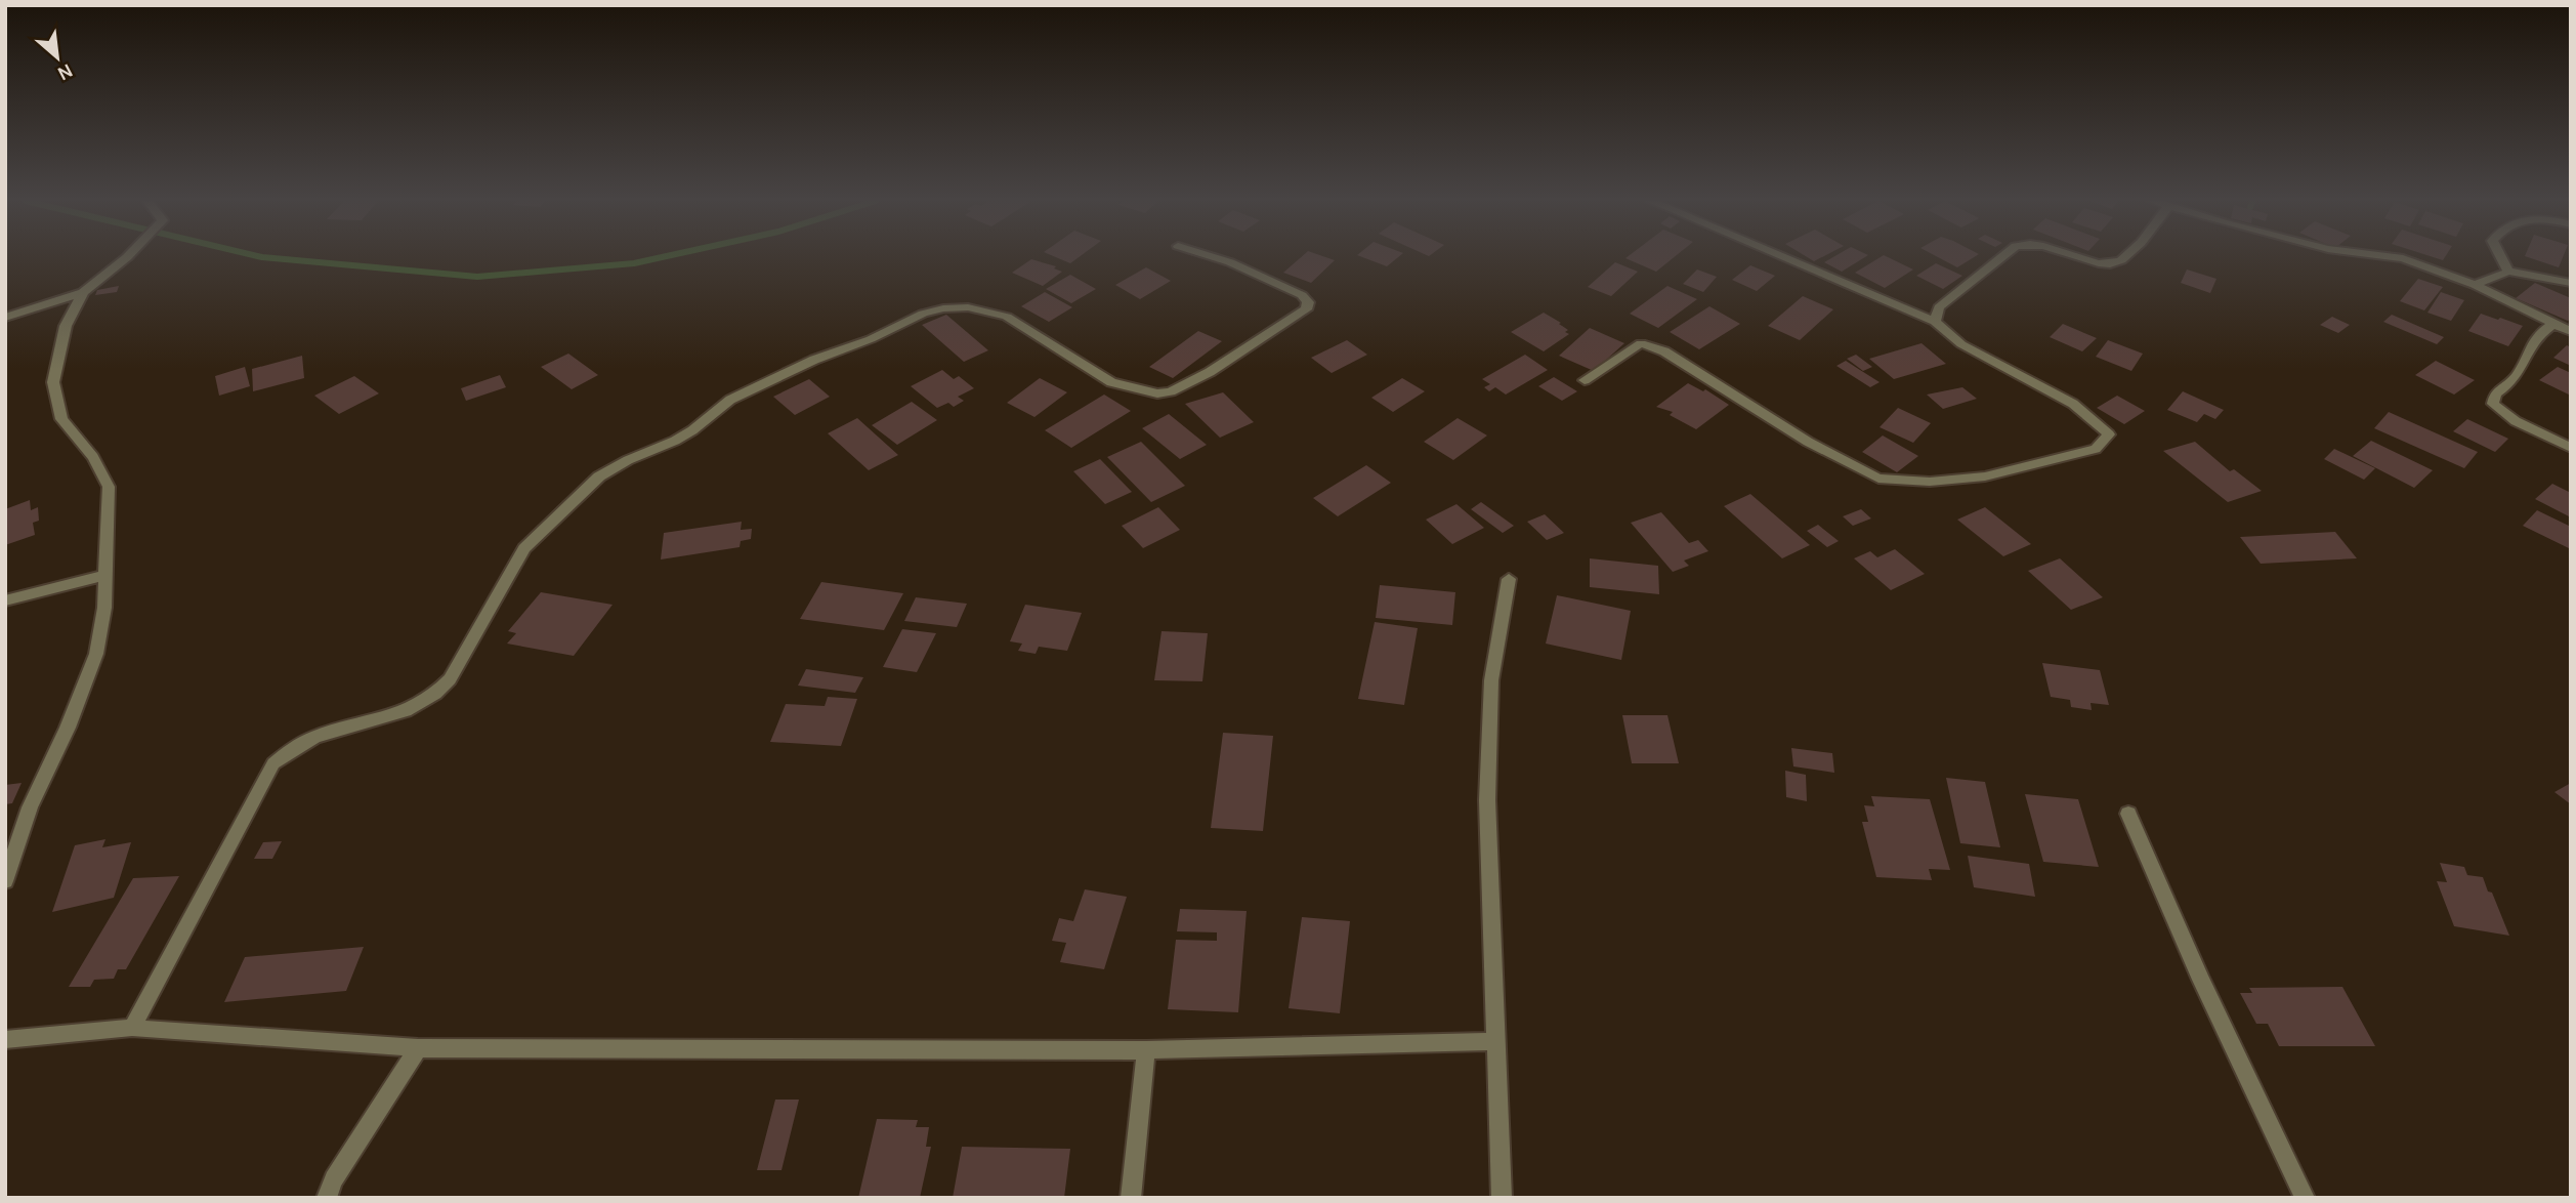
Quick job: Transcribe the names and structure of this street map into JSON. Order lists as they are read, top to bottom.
{
  "north": "bottom right"
}
